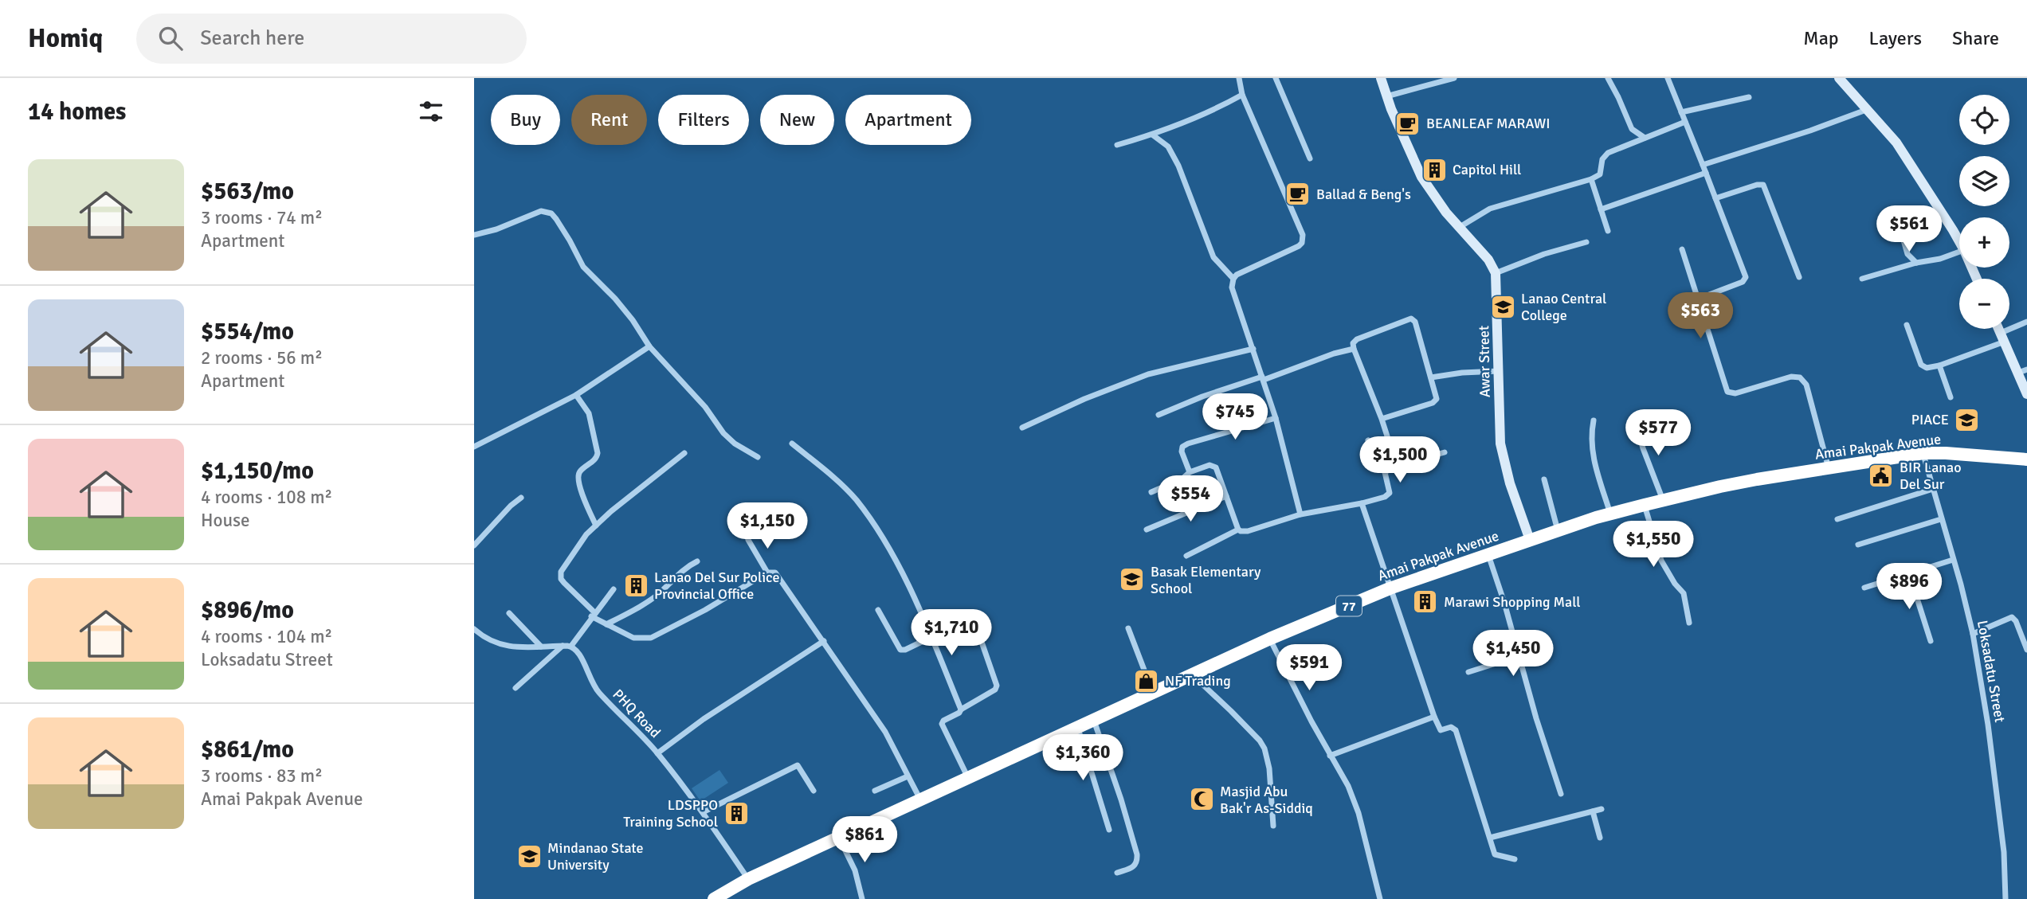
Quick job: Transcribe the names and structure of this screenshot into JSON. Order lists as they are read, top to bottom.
{
  "streets": {
    "highway": ["Amai Pakpak Avenue", "77"],
    "street": ["Awar Street", "Loksadatu Street", "PHQ Road"]
  },
  "crossings": [
    ["Awar Street", "Amai Pakpak Avenue"],
    ["Amai Pakpak Avenue", "Loksadatu Street"],
    ["Amai Pakpak Avenue", "PHQ Road"]
  ],
  "places": {
    "cafe": ["BEANLEAF MARAWI", "Ballad & Beng's"],
    "building": [
      "Capitol Hill",
      "Lanao Del Sur Police Provincial Office",
      "Marawi Shopping Mall",
      "LDSPPO Training School"
    ],
    "school or university": [
      "Lanao Central College",
      "PIACE",
      "Basak Elementary School",
      "Mindanao State University"
    ],
    "public building": ["BIR Lanao Del Sur"],
    "shop": ["NF Trading"],
    "mosque": ["Masjid Abu Bak'r As-Siddiq"]
  },
  "page": {
    "header": "Homiq",
    "search": "Search here",
    "nav": ["Map", "Layers", "Share"],
    "heading": "14 homes",
    "map_buttons": ["+", "−"],
    "chip": [
      "Buy",
      "Rent",
      "Filters",
      "New",
      "Apartment"
    ],
    "list": [
      {
        "name": "$563/mo",
        "note": "3 rooms · 74 m² · Apartment"
      },
      {
        "name": "$554/mo",
        "note": "2 rooms · 56 m² · Apartment"
      },
      {
        "name": "$1,150/mo",
        "note": "4 rooms · 108 m² · House"
      },
      {
        "name": "$896/mo",
        "note": "4 rooms · 104 m² · Loksadatu Street"
      },
      {
        "name": "$861/mo",
        "note": "3 rooms · 83 m² · Amai Pakpak Avenue"
      }
    ],
    "price": [
      "$561",
      "$563",
      "$745",
      "$577",
      "$1,500",
      "$554",
      "$1,150",
      "$1,550",
      "$896",
      "$1,710",
      "$1,450",
      "$591",
      "$1,360",
      "$861"
    ]
  }
}
